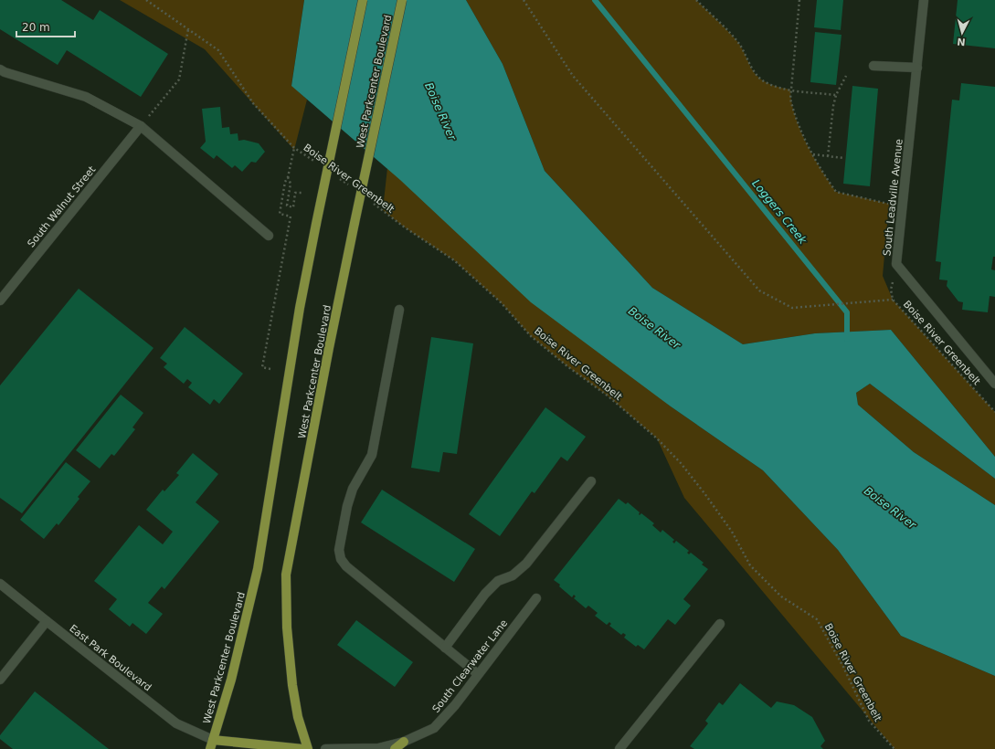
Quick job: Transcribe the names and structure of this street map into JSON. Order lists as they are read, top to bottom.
{
  "streets": {
    "main road": ["West Parkcenter Boulevard"],
    "street": [
      "South Leadville Avenue",
      "South Walnut Street",
      "East Park Boulevard",
      "South Clearwater Lane"
    ],
    "path": ["Boise River Greenbelt"]
  },
  "crossings": [
    ["West Parkcenter Boulevard", "East Park Boulevard"],
    ["Boise River Greenbelt", "South Leadville Avenue"]
  ],
  "water": ["Boise River", "Loggers Creek"],
  "scale_bar": "20 m",
  "north": "bottom"
}
